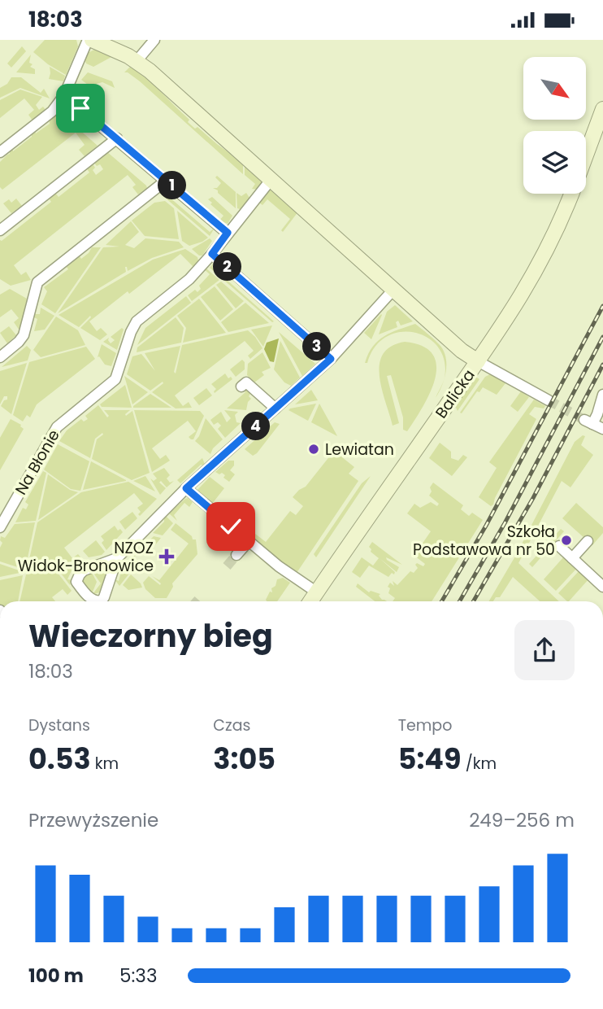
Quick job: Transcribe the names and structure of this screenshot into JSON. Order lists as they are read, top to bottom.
{
  "streets": {
    "street": ["Balicka", "Na Błonie"]
  },
  "places": {
    "other": ["Lewiatan", "Szkoła Podstawowa nr 50"],
    "health": ["NZOZ Widok-Bronowice"]
  },
  "north": "bottom right",
  "page": {
    "status": "18:03",
    "pins": [
      "1",
      "2",
      "3",
      "4"
    ],
    "heading": ["Wieczorny bieg", "18:03"],
    "stats": [
      ["Dystans", "0.53 km"],
      ["Czas", "3:05"],
      ["Tempo", "5:49 /km"]
    ],
    "chart": ["Przewyższenie", "249–256 m"],
    "list": [
      {
        "name": "100 m",
        "note": "5:33"
      }
    ]
  }
}
